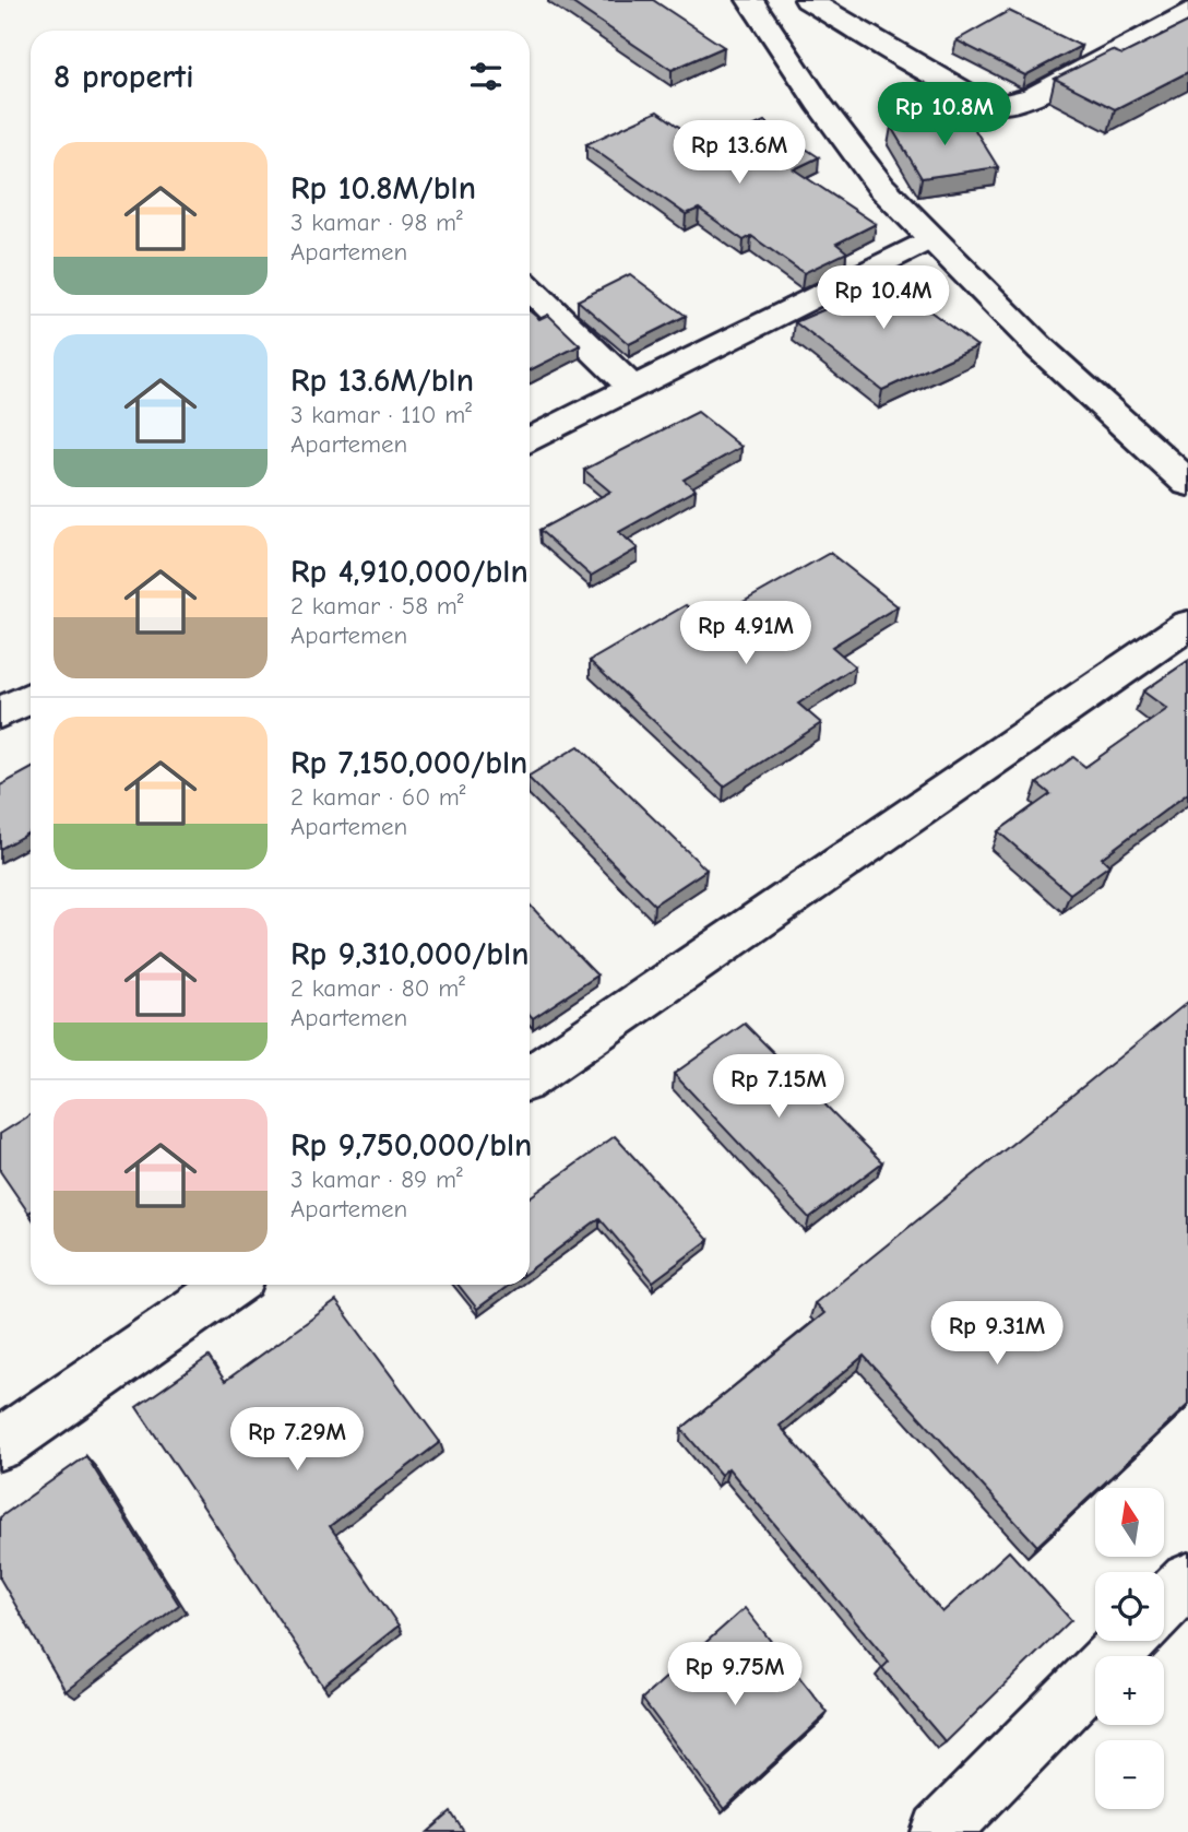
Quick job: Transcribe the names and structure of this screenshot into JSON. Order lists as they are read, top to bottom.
{
  "north": "top",
  "page": {
    "heading": "8 properti",
    "price": [
      "Rp 10.8M",
      "Rp 13.6M",
      "Rp 10.4M",
      "Rp 4.91M",
      "Rp 7.15M",
      "Rp 9.31M",
      "Rp 7.29M",
      "Rp 9.75M"
    ],
    "list": [
      {
        "name": "Rp 10.8M/bln",
        "note": "3 kamar · 98 m² · Apartemen"
      },
      {
        "name": "Rp 13.6M/bln",
        "note": "3 kamar · 110 m² · Apartemen"
      },
      {
        "name": "Rp 4,910,000/bln",
        "note": "2 kamar · 58 m² · Apartemen"
      },
      {
        "name": "Rp 7,150,000/bln",
        "note": "2 kamar · 60 m² · Apartemen"
      },
      {
        "name": "Rp 9,310,000/bln",
        "note": "2 kamar · 80 m² · Apartemen"
      },
      {
        "name": "Rp 9,750,000/bln",
        "note": "3 kamar · 89 m² · Apartemen"
      }
    ],
    "map_buttons": ["+", "−"]
  }
}
